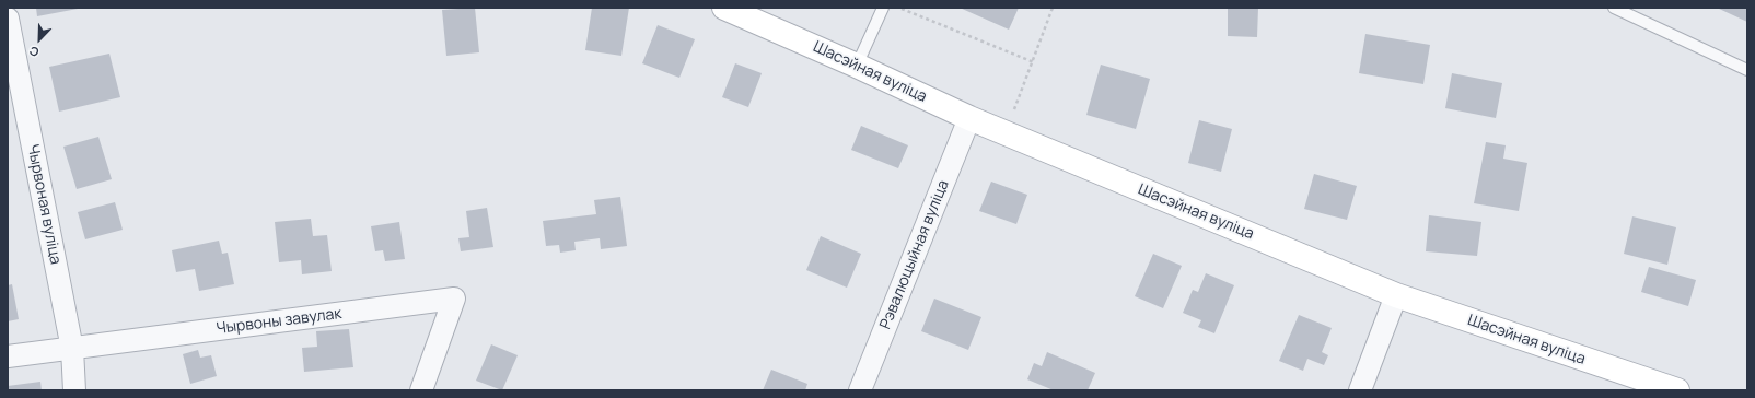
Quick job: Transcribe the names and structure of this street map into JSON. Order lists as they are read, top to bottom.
{
  "streets": {
    "main road": ["Шасэйная вуліца"],
    "street": ["Чырвоная вуліца", "Рэвалюцыйная вуліца", "Чырвоны завулак"]
  },
  "crossings": [
    ["Шасэйная вуліца", "Рэвалюцыйная вуліца"],
    ["Чырвоная вуліца", "Чырвоны завулак"]
  ],
  "north": "bottom left"
}
